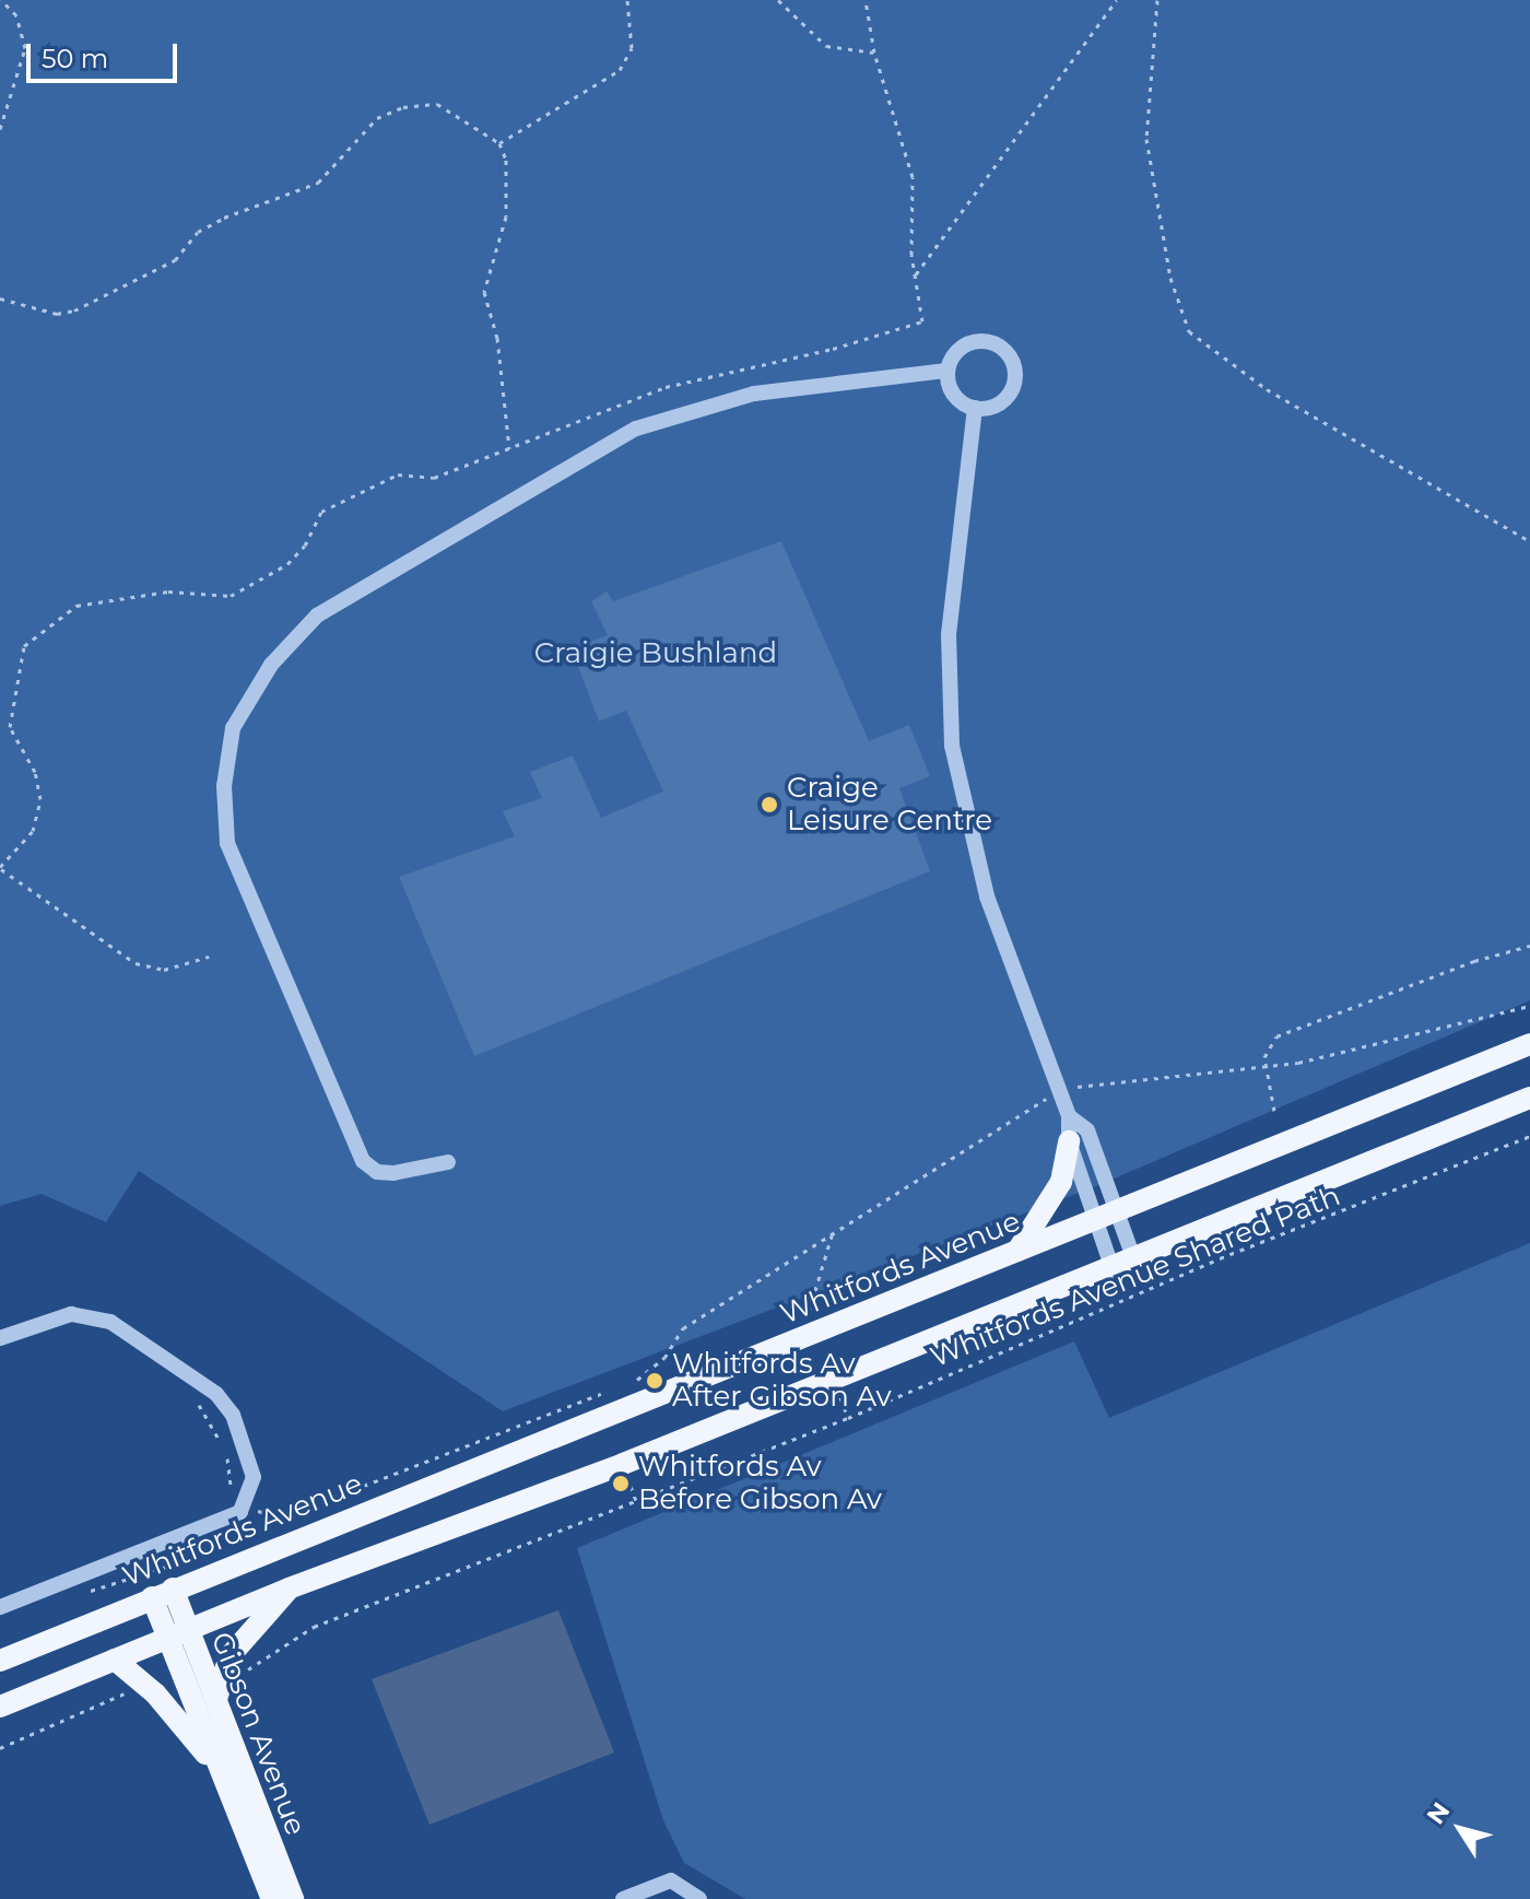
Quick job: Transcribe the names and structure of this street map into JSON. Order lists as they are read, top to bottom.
{
  "streets": {
    "main road": ["Whitfords Avenue", "Gibson Avenue"],
    "path": ["Whitfords Avenue Shared Path"]
  },
  "crossings": [
    ["Whitfords Avenue", "Gibson Avenue"]
  ],
  "parks": ["Craigie Bushland"],
  "places": ["Craige Leisure Centre", "Whitfords Av After Gibson Av", "Whitfords Av Before Gibson Av"],
  "scale_bar": "50 m",
  "north": "top left"
}
